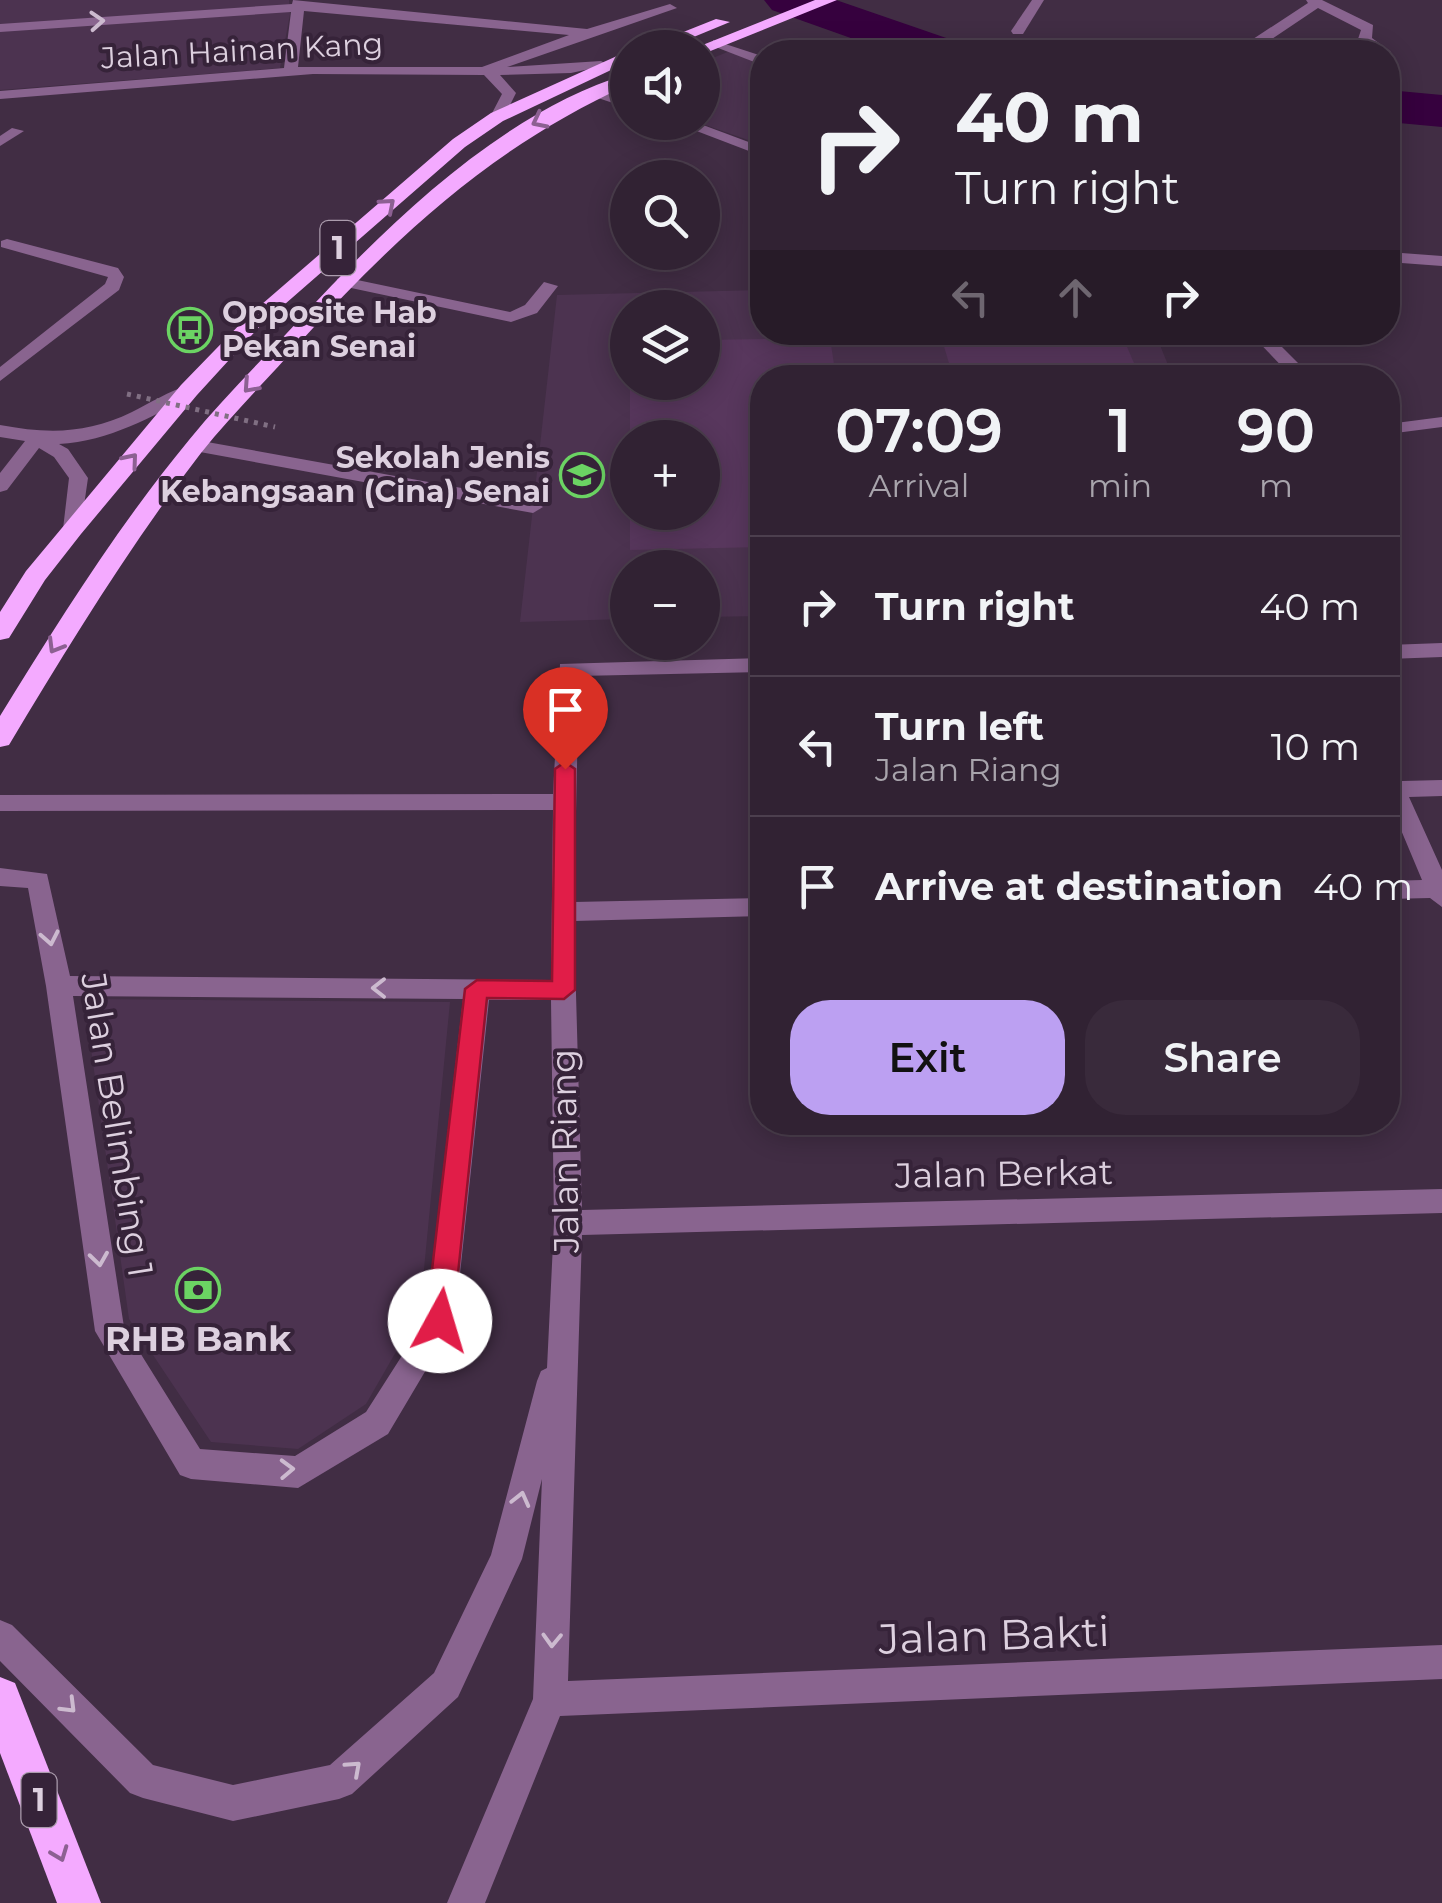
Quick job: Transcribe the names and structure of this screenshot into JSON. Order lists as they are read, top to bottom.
{
  "streets": {
    "highway": ["1"],
    "street": [
      "Jalan Hainan Kang",
      "Jalan Belimbing 1",
      "Jalan Riang",
      "Jalan Berkat",
      "Jalan Bakti"
    ]
  },
  "crossings": [
    ["Jalan Hainan Kang", "1"],
    ["Jalan Riang", "Jalan Berkat"],
    ["Jalan Riang", "Jalan Bakti"]
  ],
  "places": {
    "bus stop": ["Opposite Hab Pekan Senai"],
    "school or university": ["Sekolah Jenis Kebangsaan (Cina) Senai"],
    "bank": ["RHB Bank"]
  },
  "page": {
    "map_buttons": ["+", "−"],
    "turn": ["40 m", "Turn right"],
    "eta": [
      "07:09",
      "Arrival",
      "1",
      "min",
      "90",
      "m"
    ],
    "list": [
      {
        "name": "Turn right",
        "value": "40 m"
      },
      {
        "name": "Turn left",
        "note": "Jalan Riang",
        "value": "10 m"
      },
      {
        "name": "Arrive at destination",
        "value": "40 m"
      }
    ],
    "buttons": ["Exit", "Share"]
  }
}
